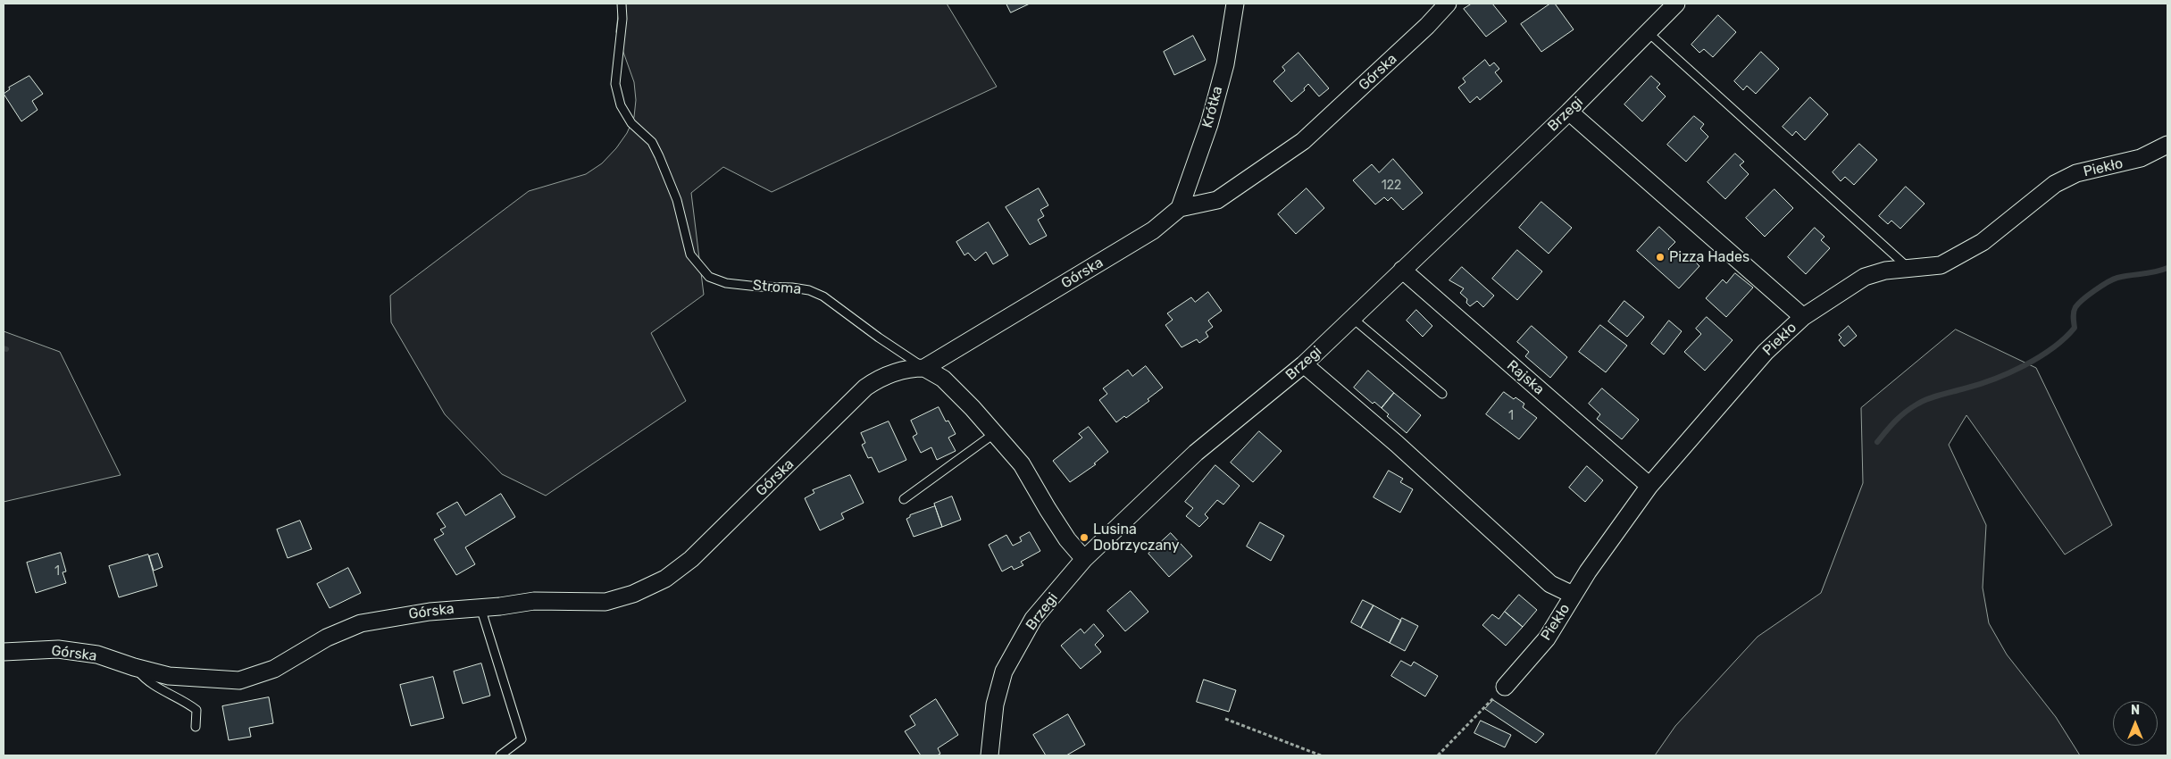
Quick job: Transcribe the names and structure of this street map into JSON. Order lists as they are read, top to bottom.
{
  "streets": {
    "street": [
      "Górska",
      "Krótka",
      "Brzegi",
      "Piekło",
      "Stroma",
      "Rajska"
    ]
  },
  "crossings": [
    ["Górska", "Krótka"],
    ["Górska", "Stroma"],
    ["Brzegi", "Stroma"],
    ["Brzegi", "Rajska"],
    ["Piekło", "Rajska"]
  ],
  "places": ["Pizza Hades", "Lusina Dobrzyczany"],
  "house_numbers": ["122", "1", "1"],
  "north": "top"
}
